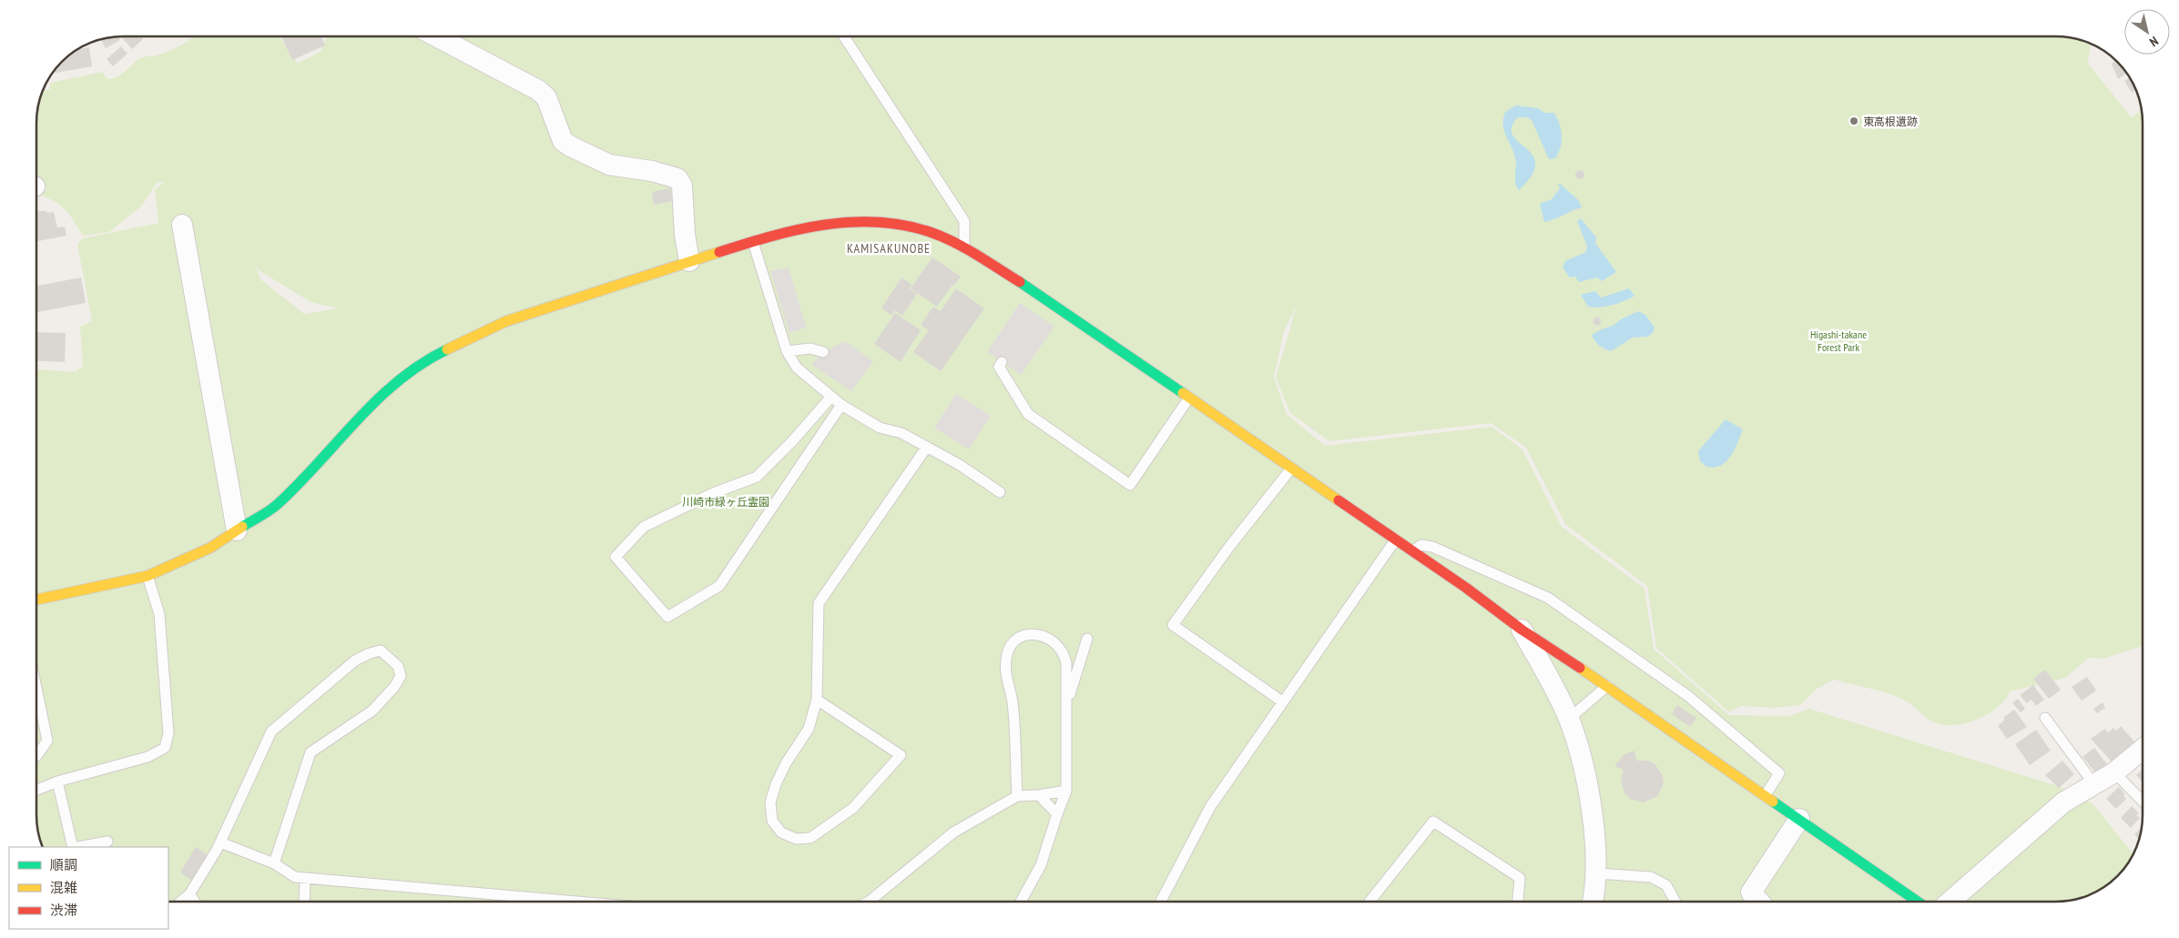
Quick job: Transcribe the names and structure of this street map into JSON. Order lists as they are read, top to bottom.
{
  "districts": ["KAMISAKUNOBE"],
  "parks": ["Higashi-takane Forest Park", "川崎市緑ヶ丘霊園"],
  "places": ["東高根遺跡"],
  "legend": ["順調", "混雑", "渋滞"],
  "north": "bottom right"
}
